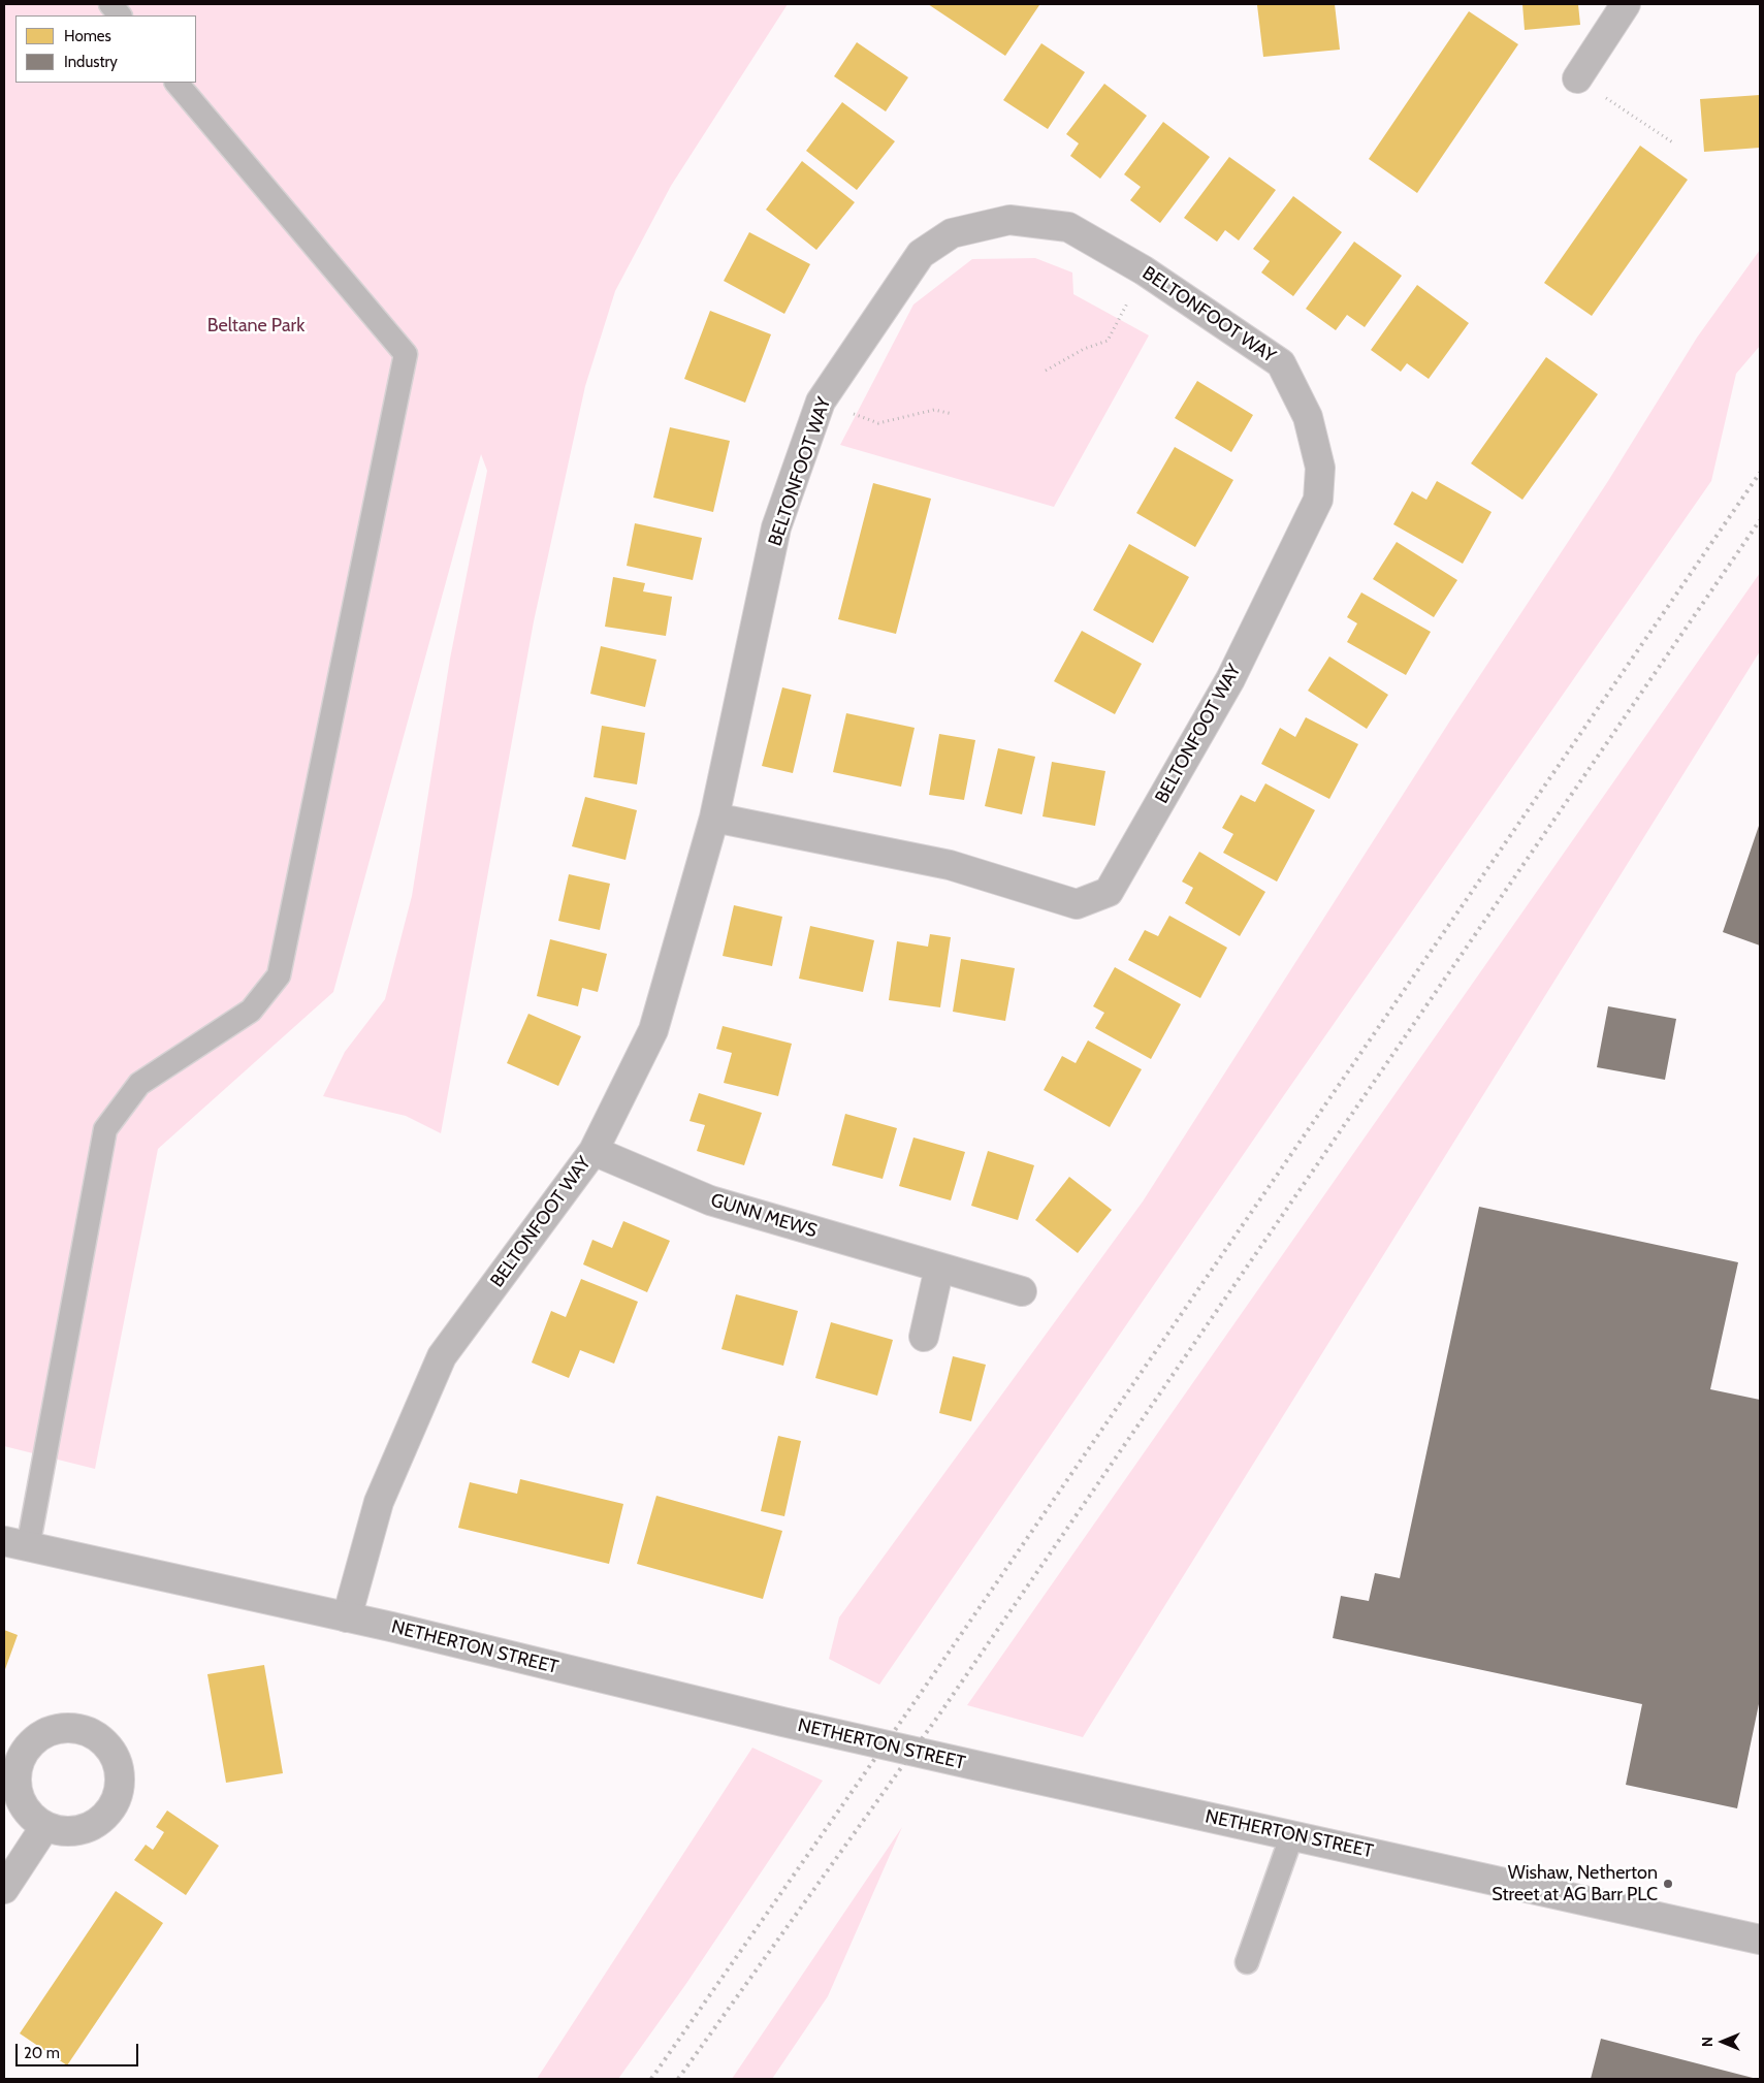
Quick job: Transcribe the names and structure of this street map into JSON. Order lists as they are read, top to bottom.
{
  "streets": {
    "street": ["BELTONFOOT WAY", "GUNN MEWS", "NETHERTON STREET"]
  },
  "crossings": [
    ["BELTONFOOT WAY", "GUNN MEWS"],
    ["BELTONFOOT WAY", "NETHERTON STREET"]
  ],
  "parks": ["Beltane Park"],
  "places": ["Wishaw, Netherton Street at AG Barr PLC"],
  "legend": ["Homes", "Industry"],
  "scale_bar": "20 m",
  "north": "left"
}
